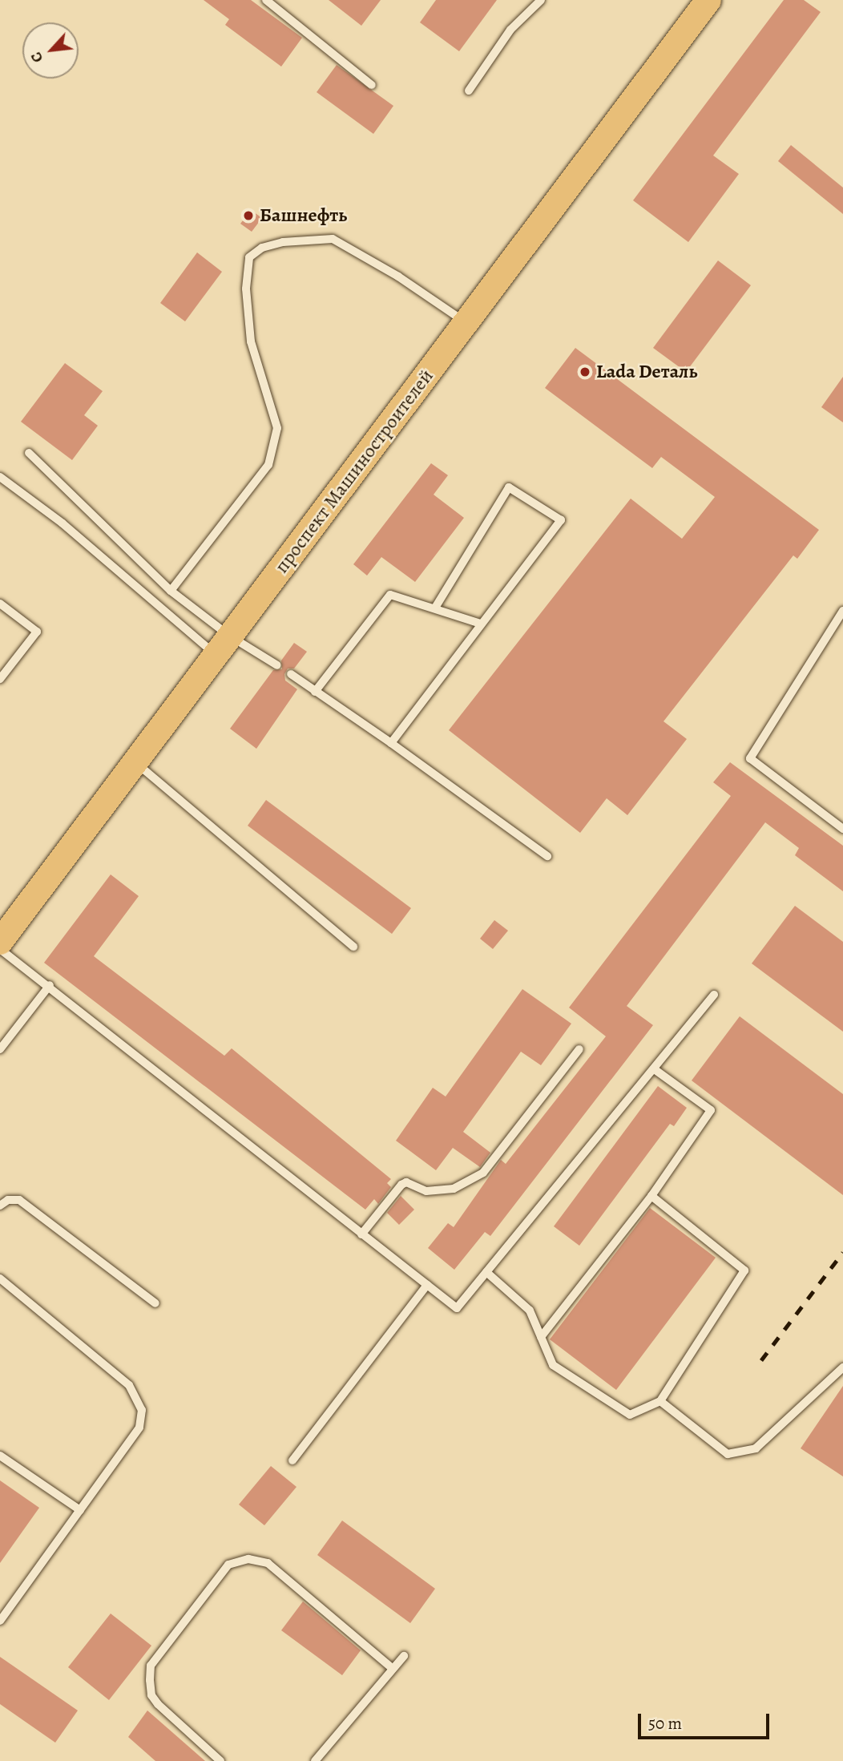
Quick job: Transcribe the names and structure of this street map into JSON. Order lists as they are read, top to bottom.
{
  "streets": {
    "main road": ["проспект Машиностроителей"]
  },
  "places": ["Башнефть", "Lada Dеталь"],
  "scale_bar": "50 m",
  "north": "bottom left"
}
